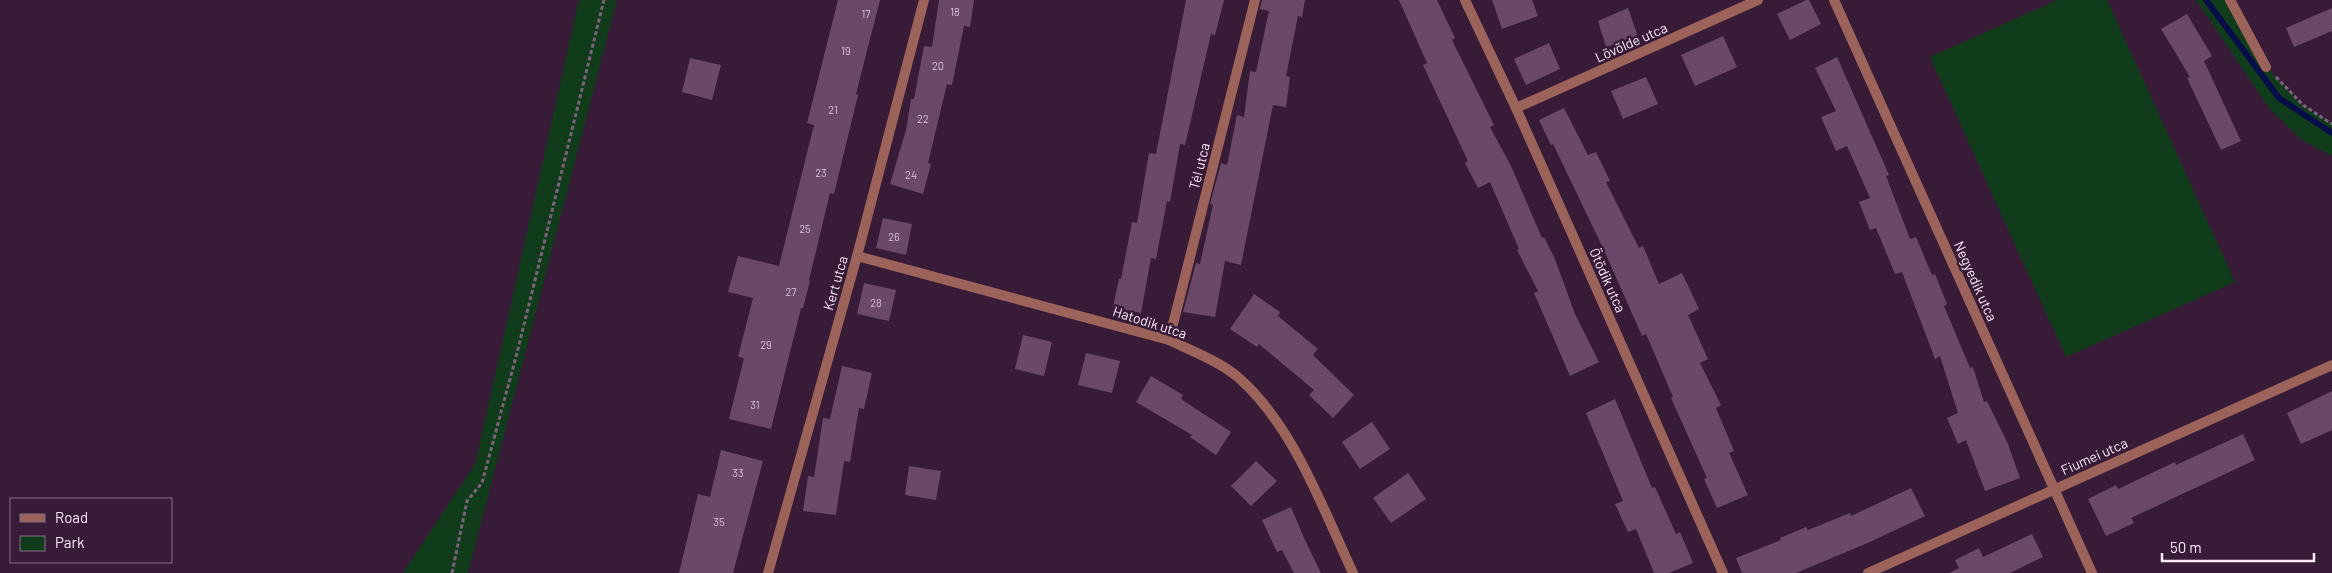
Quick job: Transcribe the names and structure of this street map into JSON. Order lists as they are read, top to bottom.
{
  "streets": {
    "street": [
      "Lövölde utca",
      "Tél utca",
      "Ötödik utca",
      "Negyedik utca",
      "Kert utca",
      "Hatodik utca",
      "Fiumei utca"
    ]
  },
  "crossings": [
    ["Lövölde utca", "Ötödik utca"],
    ["Tél utca", "Hatodik utca"],
    ["Negyedik utca", "Fiumei utca"],
    ["Kert utca", "Hatodik utca"]
  ],
  "house_numbers": [
    "18",
    "17",
    "19",
    "20",
    "21",
    "22",
    "23",
    "24",
    "25",
    "26",
    "27",
    "28",
    "29",
    "31",
    "33",
    "35"
  ],
  "legend": ["Road", "Park"],
  "scale_bar": "50 m"
}
